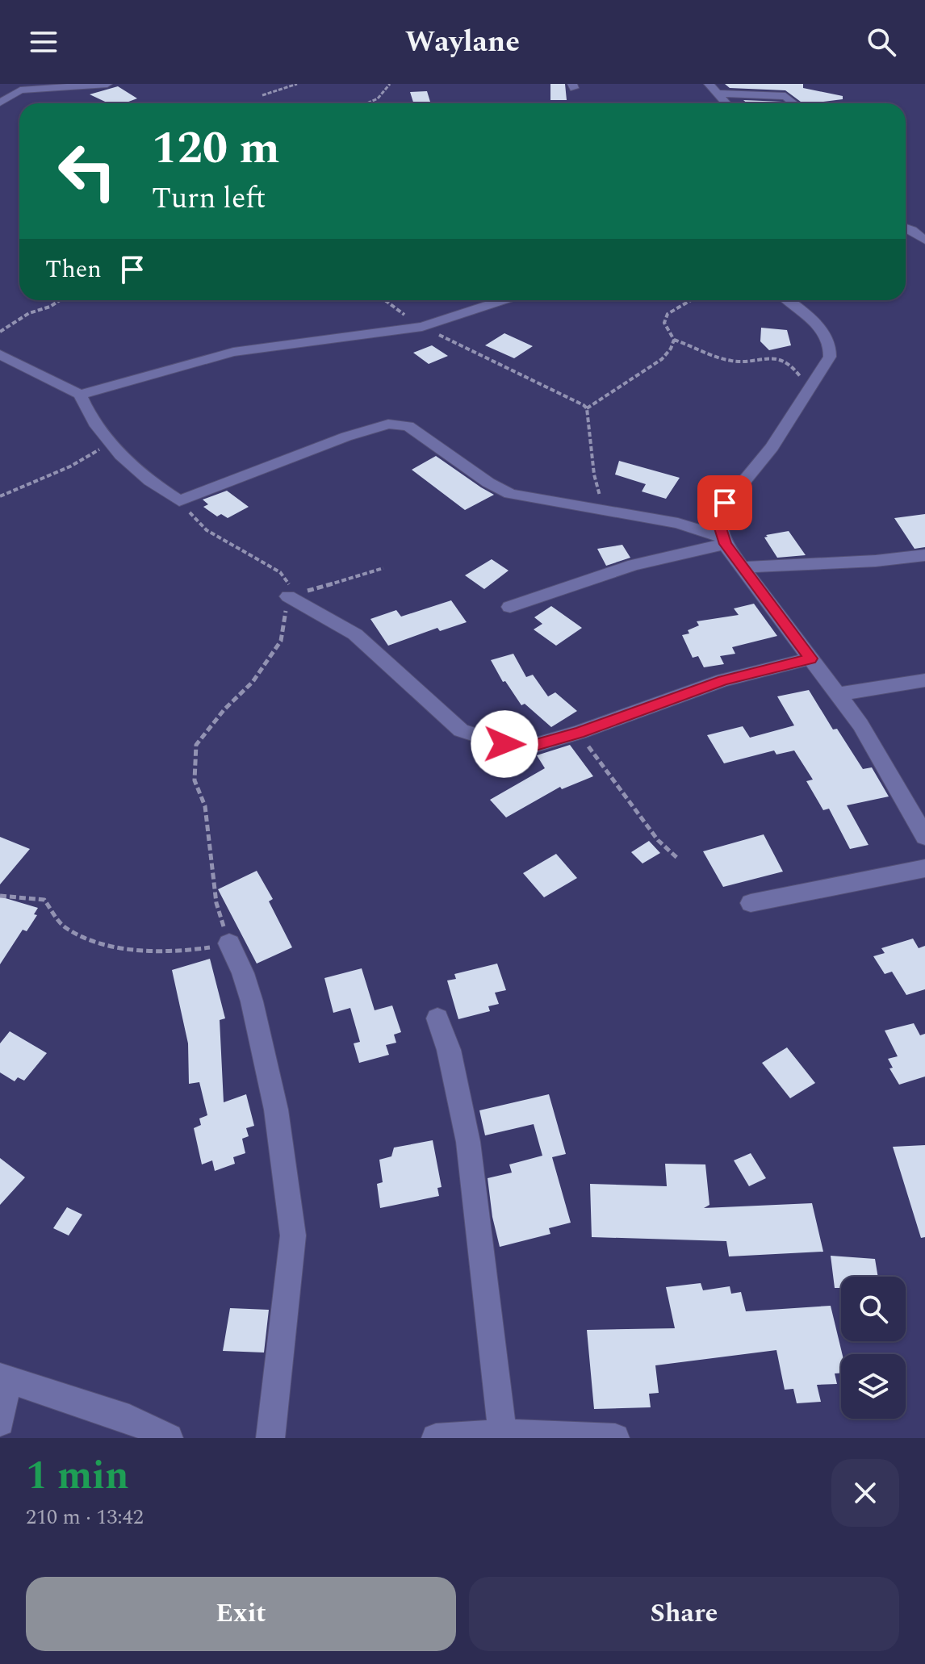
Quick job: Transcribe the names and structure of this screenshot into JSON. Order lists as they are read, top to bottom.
{
  "page": {
    "header": "Waylane",
    "turn": ["120 m", "Turn left"],
    "then": "Then",
    "heading": ["1 min", "210 m · 13:42"],
    "buttons": ["Exit", "Share"]
  }
}
